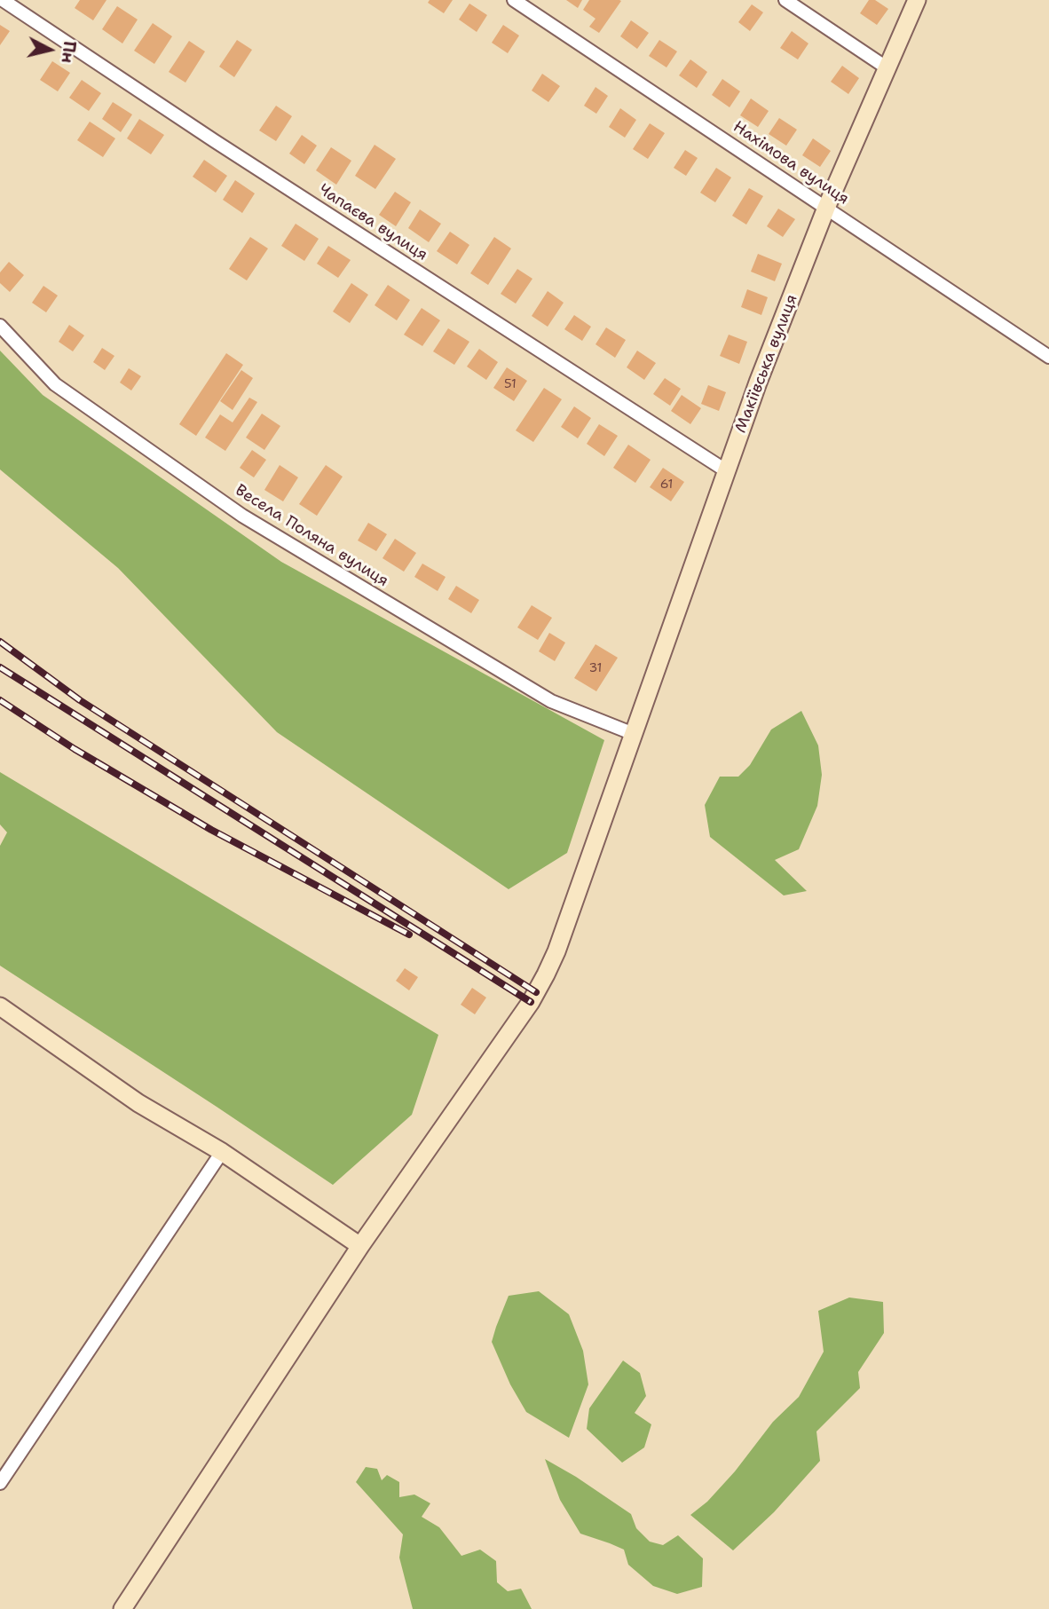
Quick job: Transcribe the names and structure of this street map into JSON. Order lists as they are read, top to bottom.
{
  "streets": {
    "main road": ["Макіївська вулиця"],
    "street": ["Нахімова вулиця", "Чапаєва вулиця", "Весела Поляна вулиця"]
  },
  "crossings": [
    ["Нахімова вулиця", "Макіївська вулиця"],
    ["Чапаєва вулиця", "Макіївська вулиця"],
    ["Макіївська вулиця", "Весела Поляна вулиця"]
  ],
  "house_numbers": ["51", "61", "31"],
  "north": "right"
}
